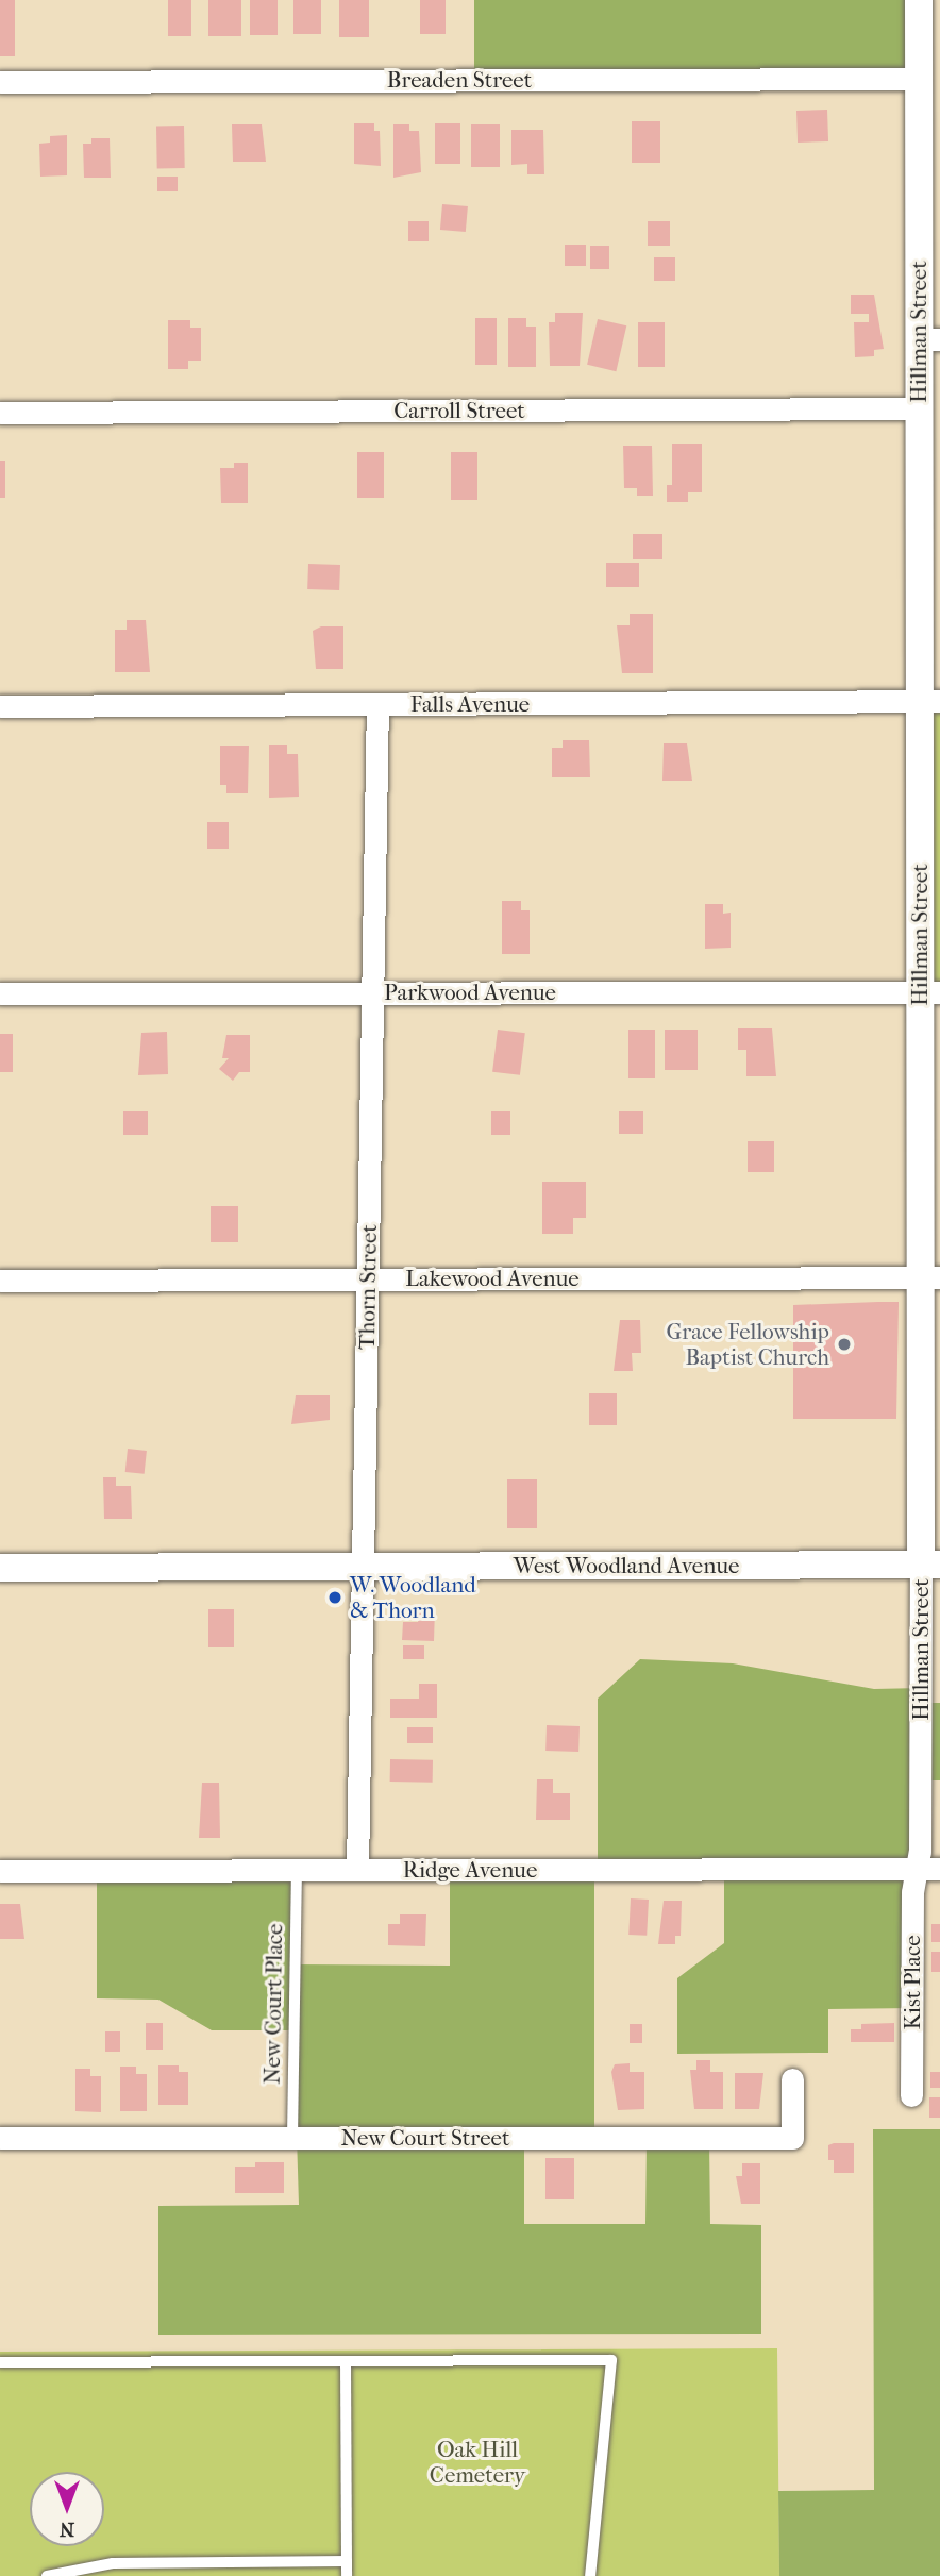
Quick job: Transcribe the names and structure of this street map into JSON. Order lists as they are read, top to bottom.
{
  "streets": {
    "street": [
      "Breaden Street",
      "Hillman Street",
      "Carroll Street",
      "Falls Avenue",
      "Parkwood Avenue",
      "Lakewood Avenue",
      "Thorn Street",
      "West Woodland Avenue",
      "Ridge Avenue",
      "Kist Place",
      "New Court Street"
    ],
    "lane": ["New Court Place"]
  },
  "crossings": [
    ["Breaden Street", "Hillman Street"],
    ["Hillman Street", "Carroll Street"],
    ["Hillman Street", "Falls Avenue"],
    ["Hillman Street", "Parkwood Avenue"],
    ["Hillman Street", "Lakewood Avenue"],
    ["Hillman Street", "West Woodland Avenue"],
    ["Hillman Street", "Ridge Avenue"],
    ["Hillman Street", "Kist Place"],
    ["Falls Avenue", "Thorn Street"],
    ["Parkwood Avenue", "Thorn Street"],
    ["Lakewood Avenue", "Thorn Street"],
    ["Thorn Street", "West Woodland Avenue"],
    ["Thorn Street", "Ridge Avenue"],
    ["Ridge Avenue", "Kist Place"],
    ["Ridge Avenue", "New Court Place"],
    ["New Court Place", "New Court Street"]
  ],
  "parks": ["Oak Hill Cemetery"],
  "places": ["Grace Fellowship Baptist Church", "W. Woodland & Thorn"],
  "north": "bottom"
}
